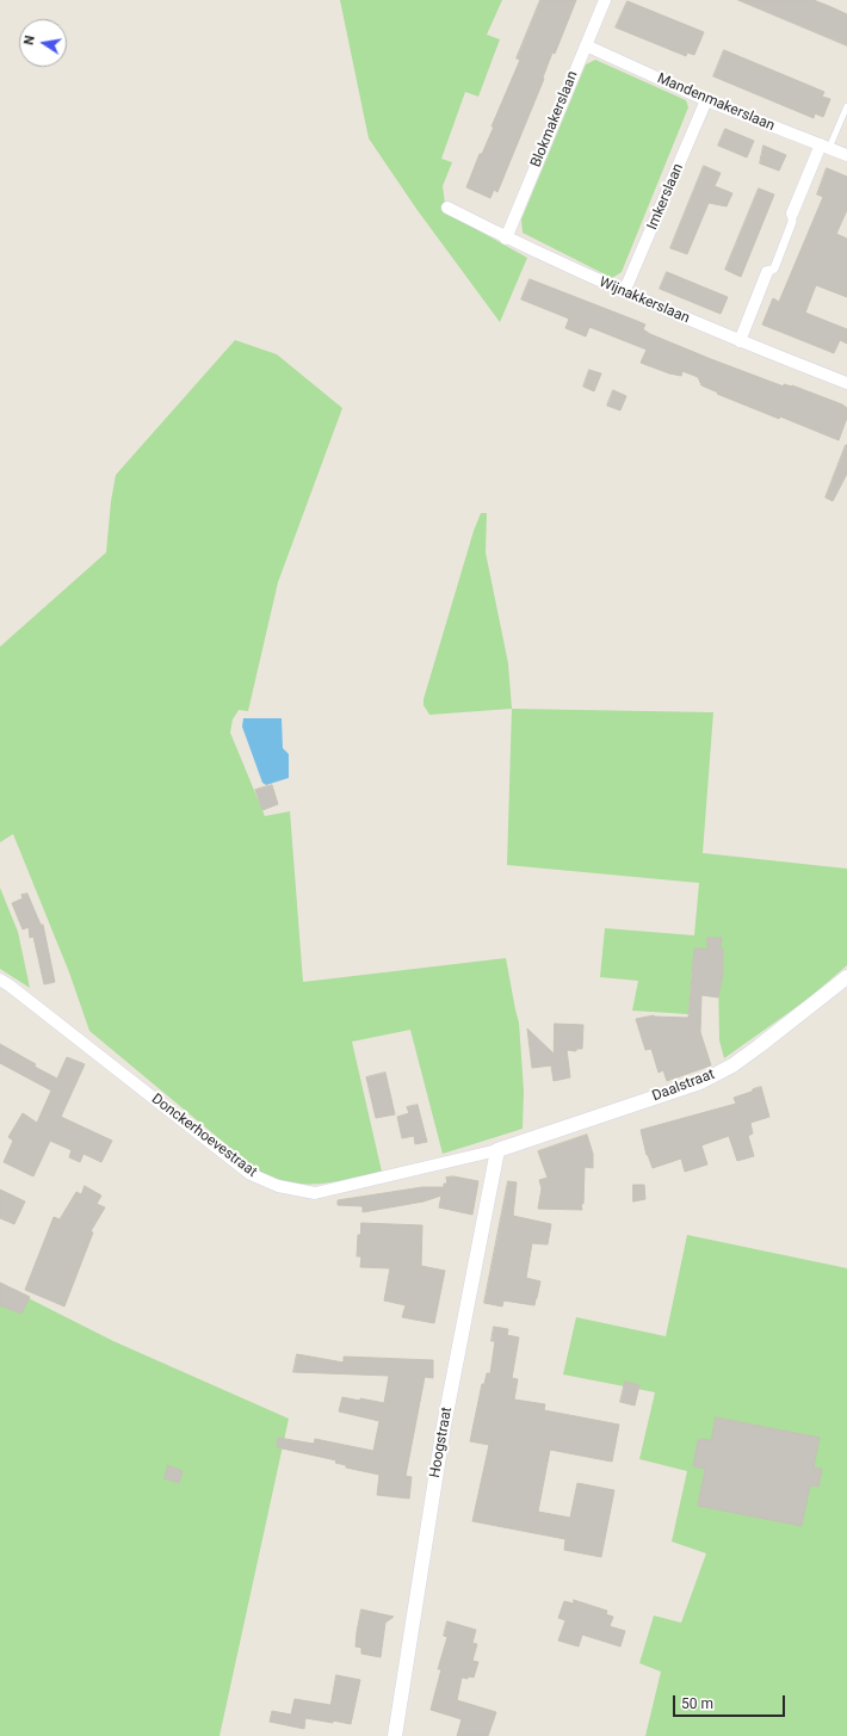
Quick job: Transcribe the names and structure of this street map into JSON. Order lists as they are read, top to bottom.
{
  "streets": {
    "street": [
      "Mandenmakerslaan",
      "Blokmakerslaan",
      "Imkerslaan",
      "Wijnakkerslaan",
      "Daalstraat",
      "Donckerhoevestraat",
      "Hoogstraat"
    ]
  },
  "crossings": [
    ["Mandenmakerslaan", "Blokmakerslaan"],
    ["Mandenmakerslaan", "Imkerslaan"],
    ["Blokmakerslaan", "Wijnakkerslaan"],
    ["Imkerslaan", "Wijnakkerslaan"],
    ["Daalstraat", "Donckerhoevestraat"],
    ["Daalstraat", "Hoogstraat"],
    ["Donckerhoevestraat", "Hoogstraat"]
  ],
  "scale_bar": "50 m",
  "north": "left"
}
